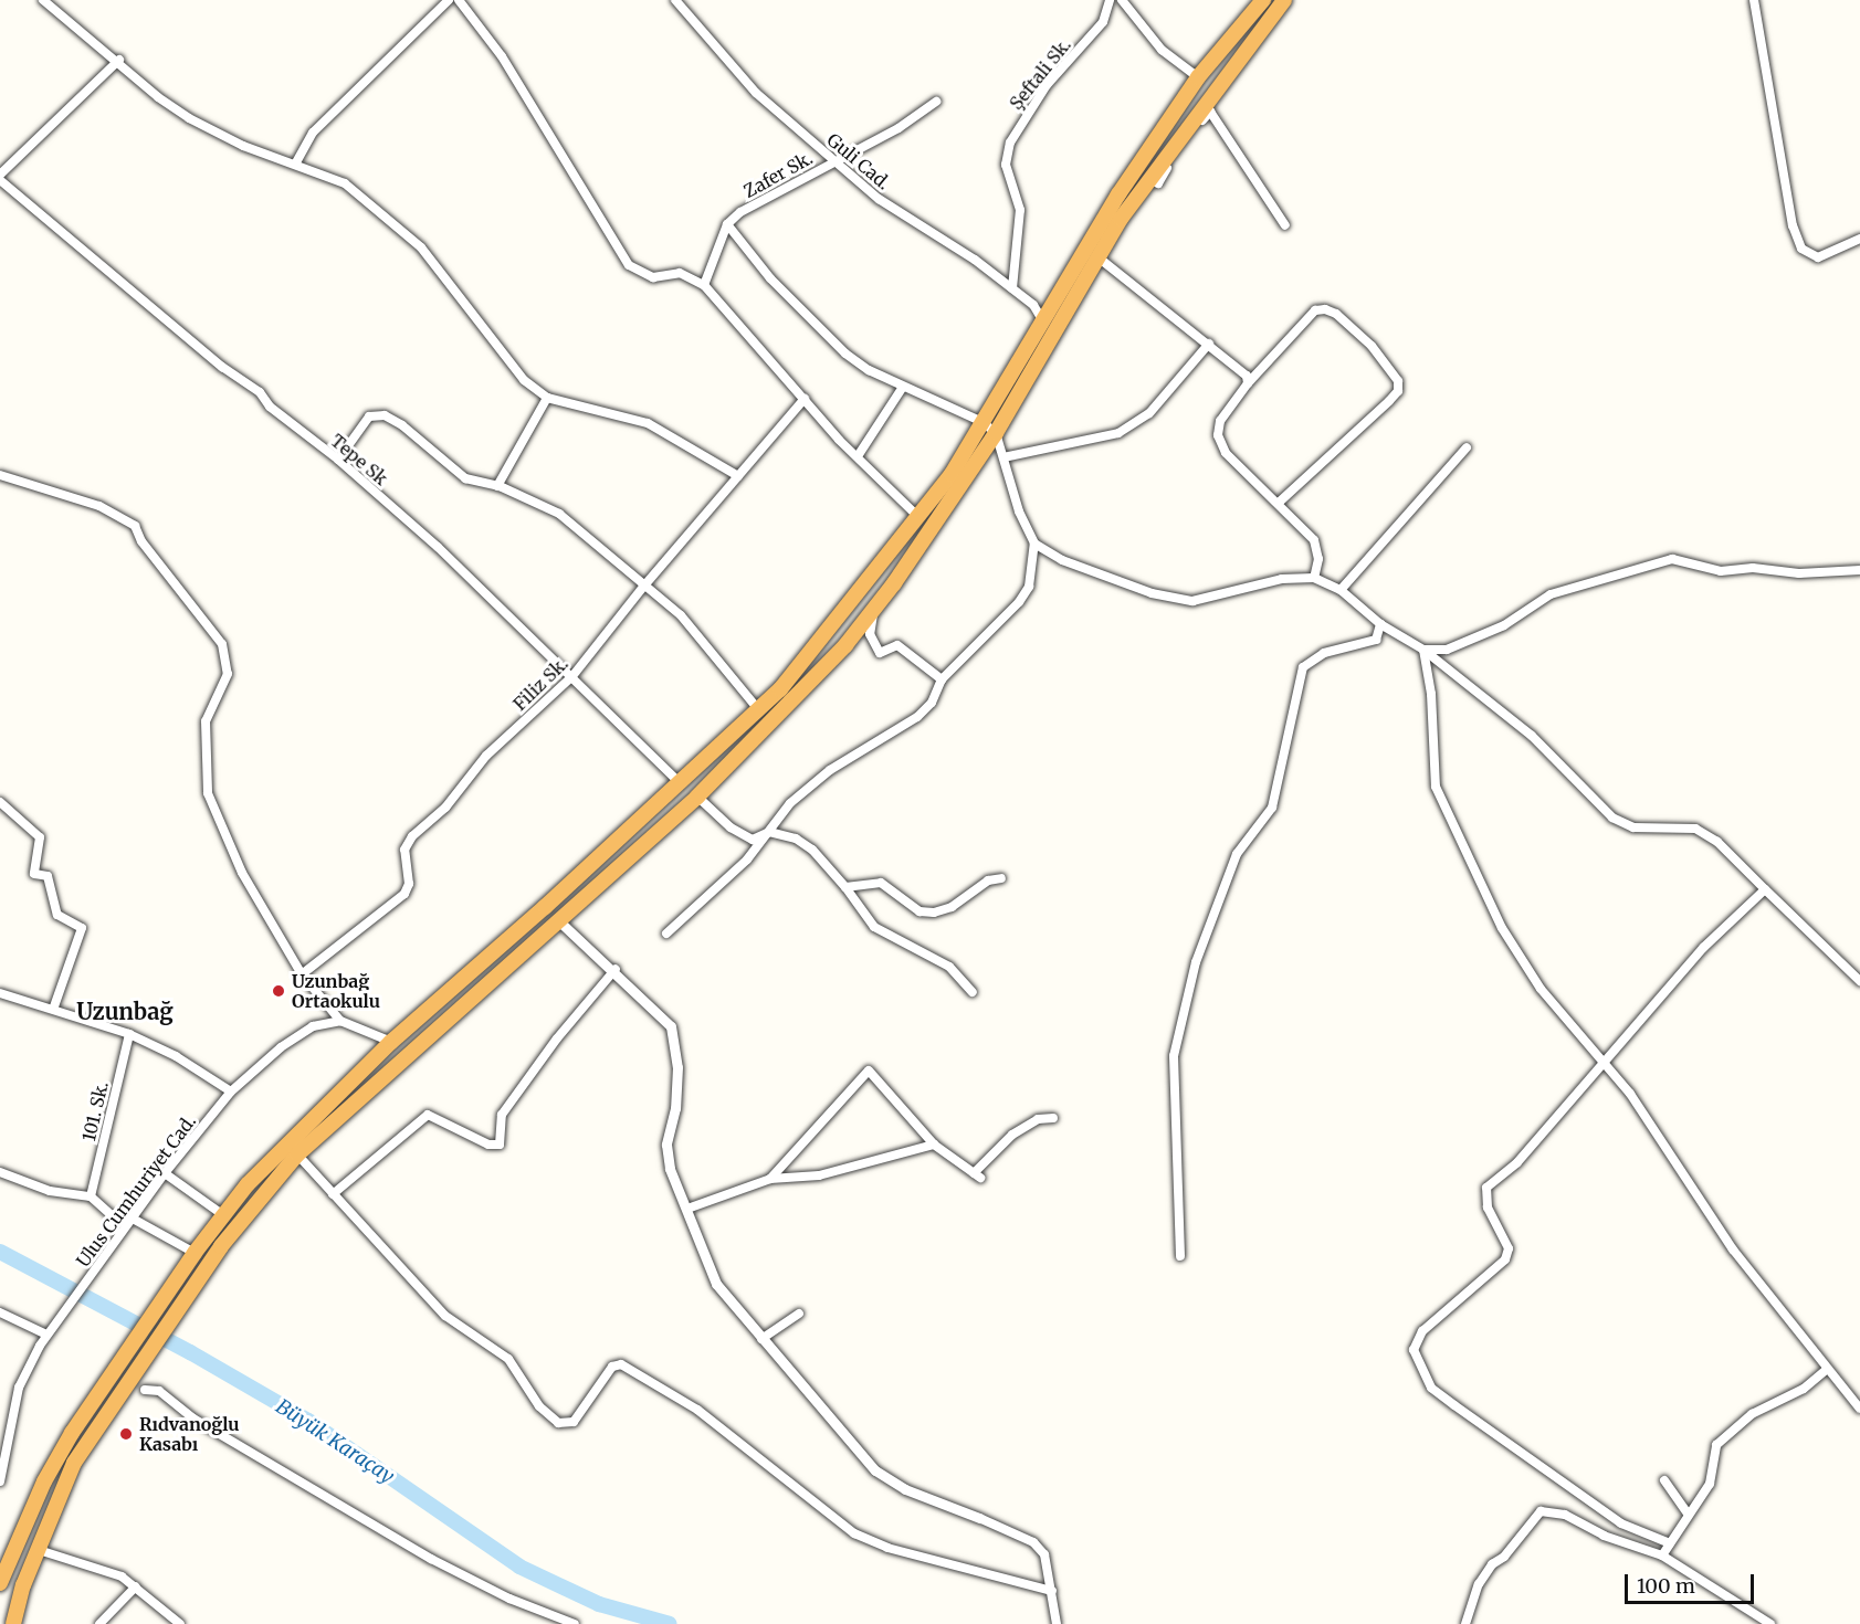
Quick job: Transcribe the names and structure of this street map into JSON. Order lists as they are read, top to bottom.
{
  "streets": {
    "street": [
      "Şeftali Sk.",
      "Guli Cad.",
      "Zafer Sk.",
      "Tepe Sk",
      "Filiz Sk.",
      "101. Sk.",
      "Ulus Cumhuriyet Cad."
    ]
  },
  "crossings": [
    ["Şeftali Sk.", "Guli Cad."],
    ["Guli Cad.", "Zafer Sk."],
    ["Tepe Sk", "Filiz Sk."]
  ],
  "districts": ["Uzunbağ"],
  "water": ["Büyük Karaçay"],
  "places": ["Uzunbağ Ortaokulu", "Rıdvanoğlu Kasabı"],
  "scale_bar": "100 m"
}
